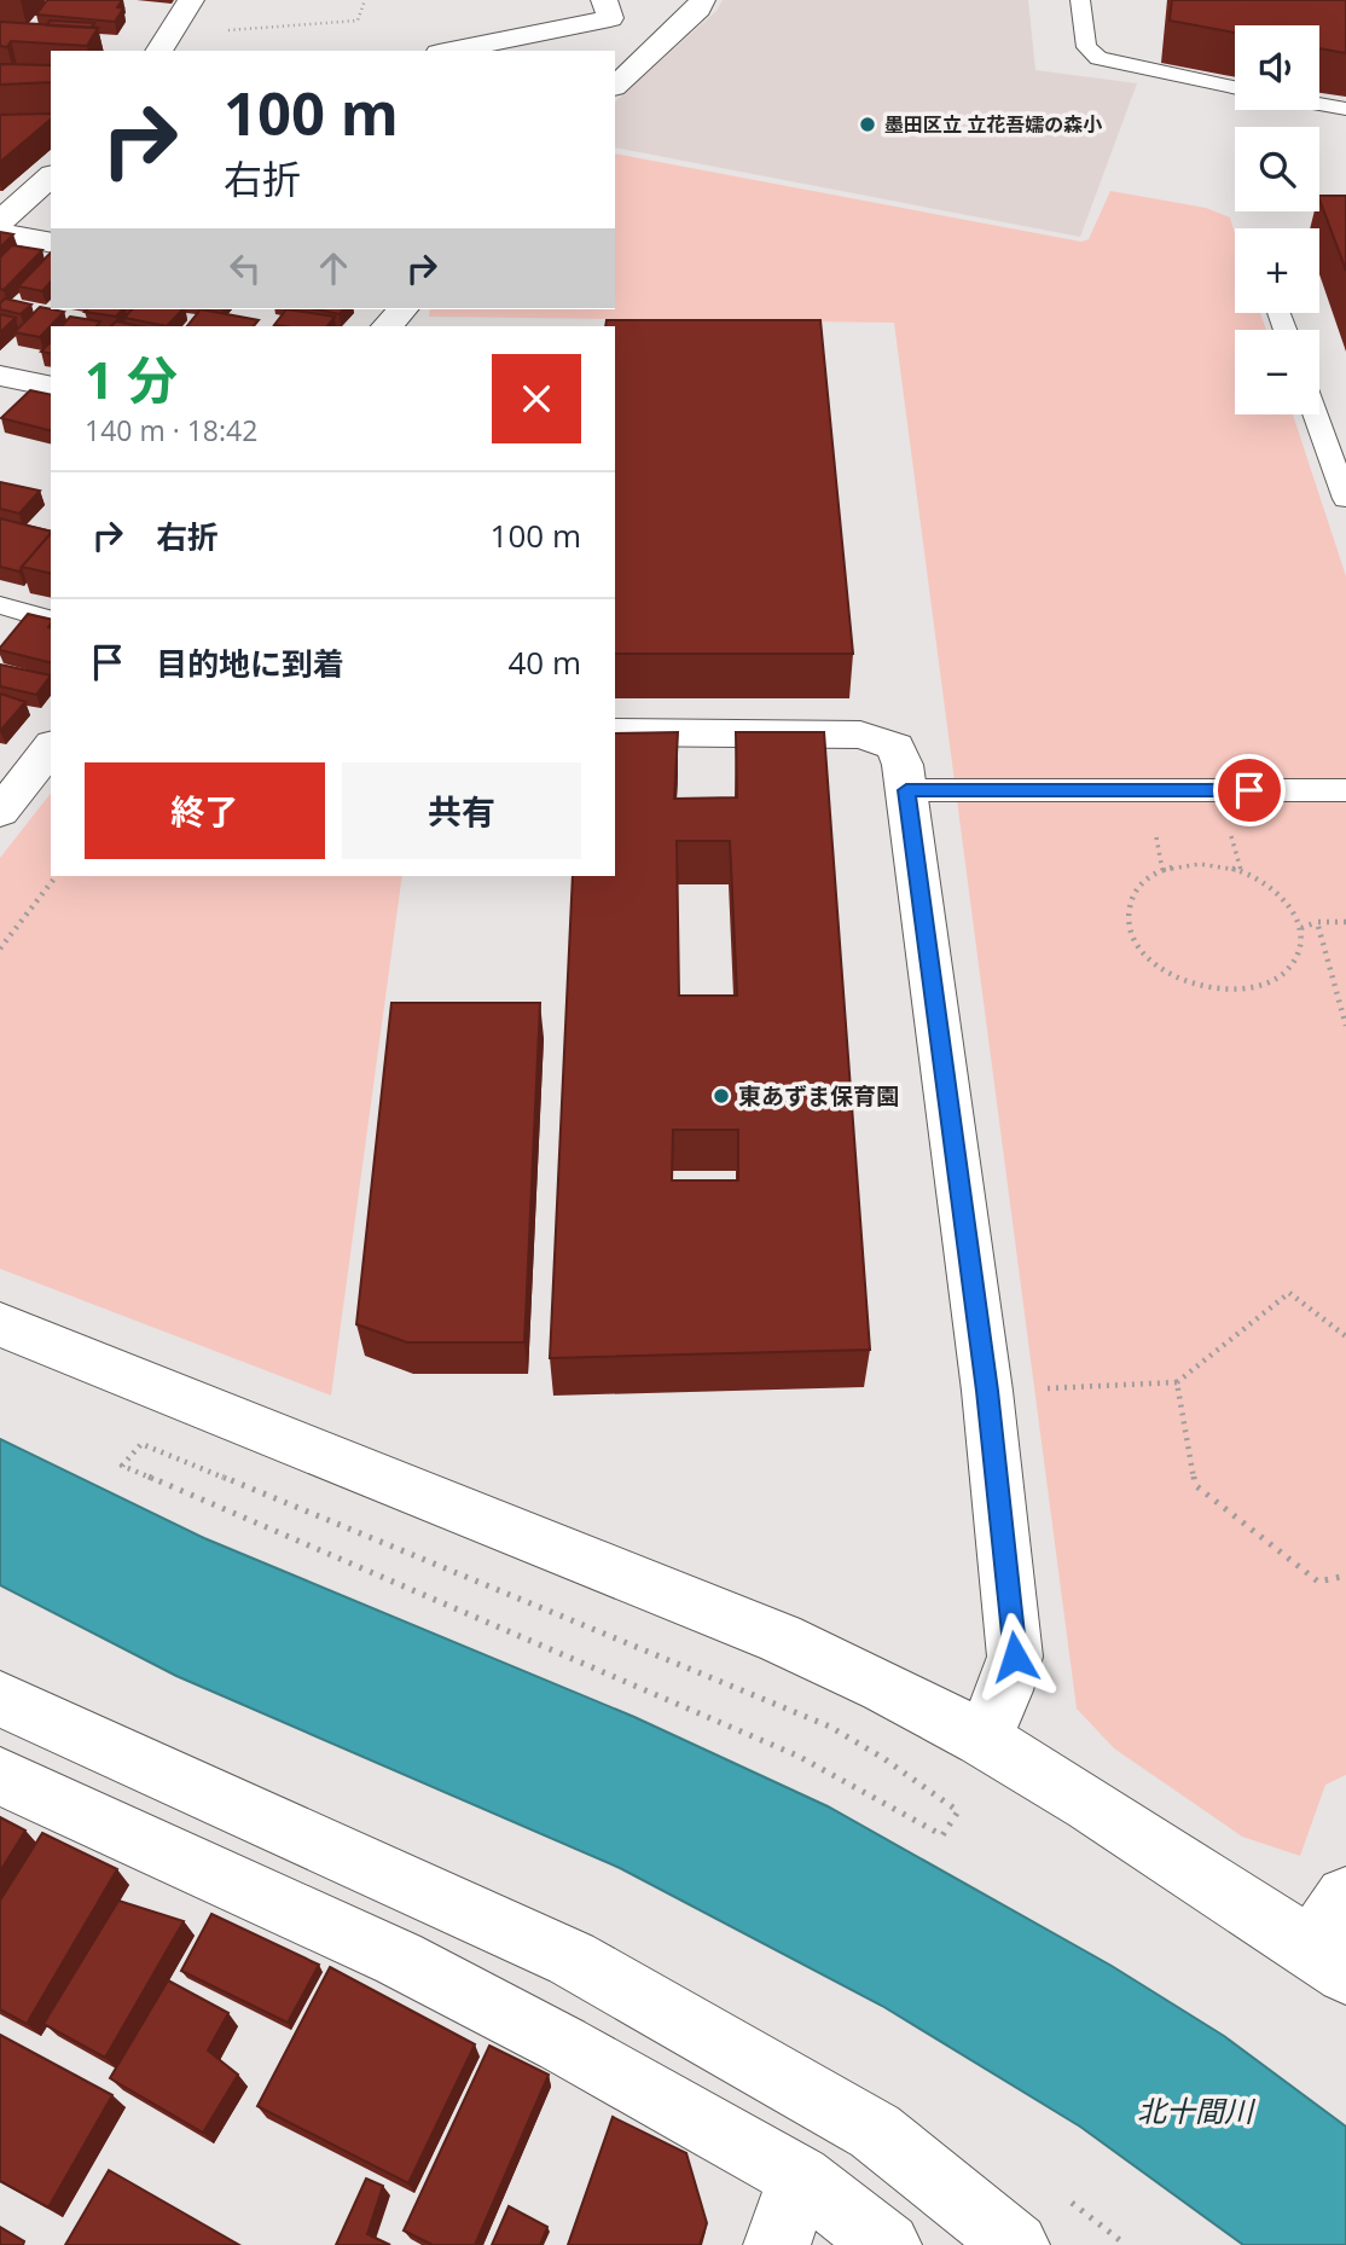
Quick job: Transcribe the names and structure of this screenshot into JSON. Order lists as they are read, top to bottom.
{
  "water": ["北十間川"],
  "places": ["墨田区立 立花吾嬬の森小", "東あずま保育園"],
  "page": {
    "map_buttons": ["+", "−"],
    "turn": ["100 m", "右折"],
    "heading": ["1 分", "140 m · 18:42"],
    "list": [
      {
        "name": "右折",
        "value": "100 m"
      },
      {
        "name": "目的地に到着",
        "value": "40 m"
      }
    ],
    "buttons": ["終了", "共有"]
  }
}
